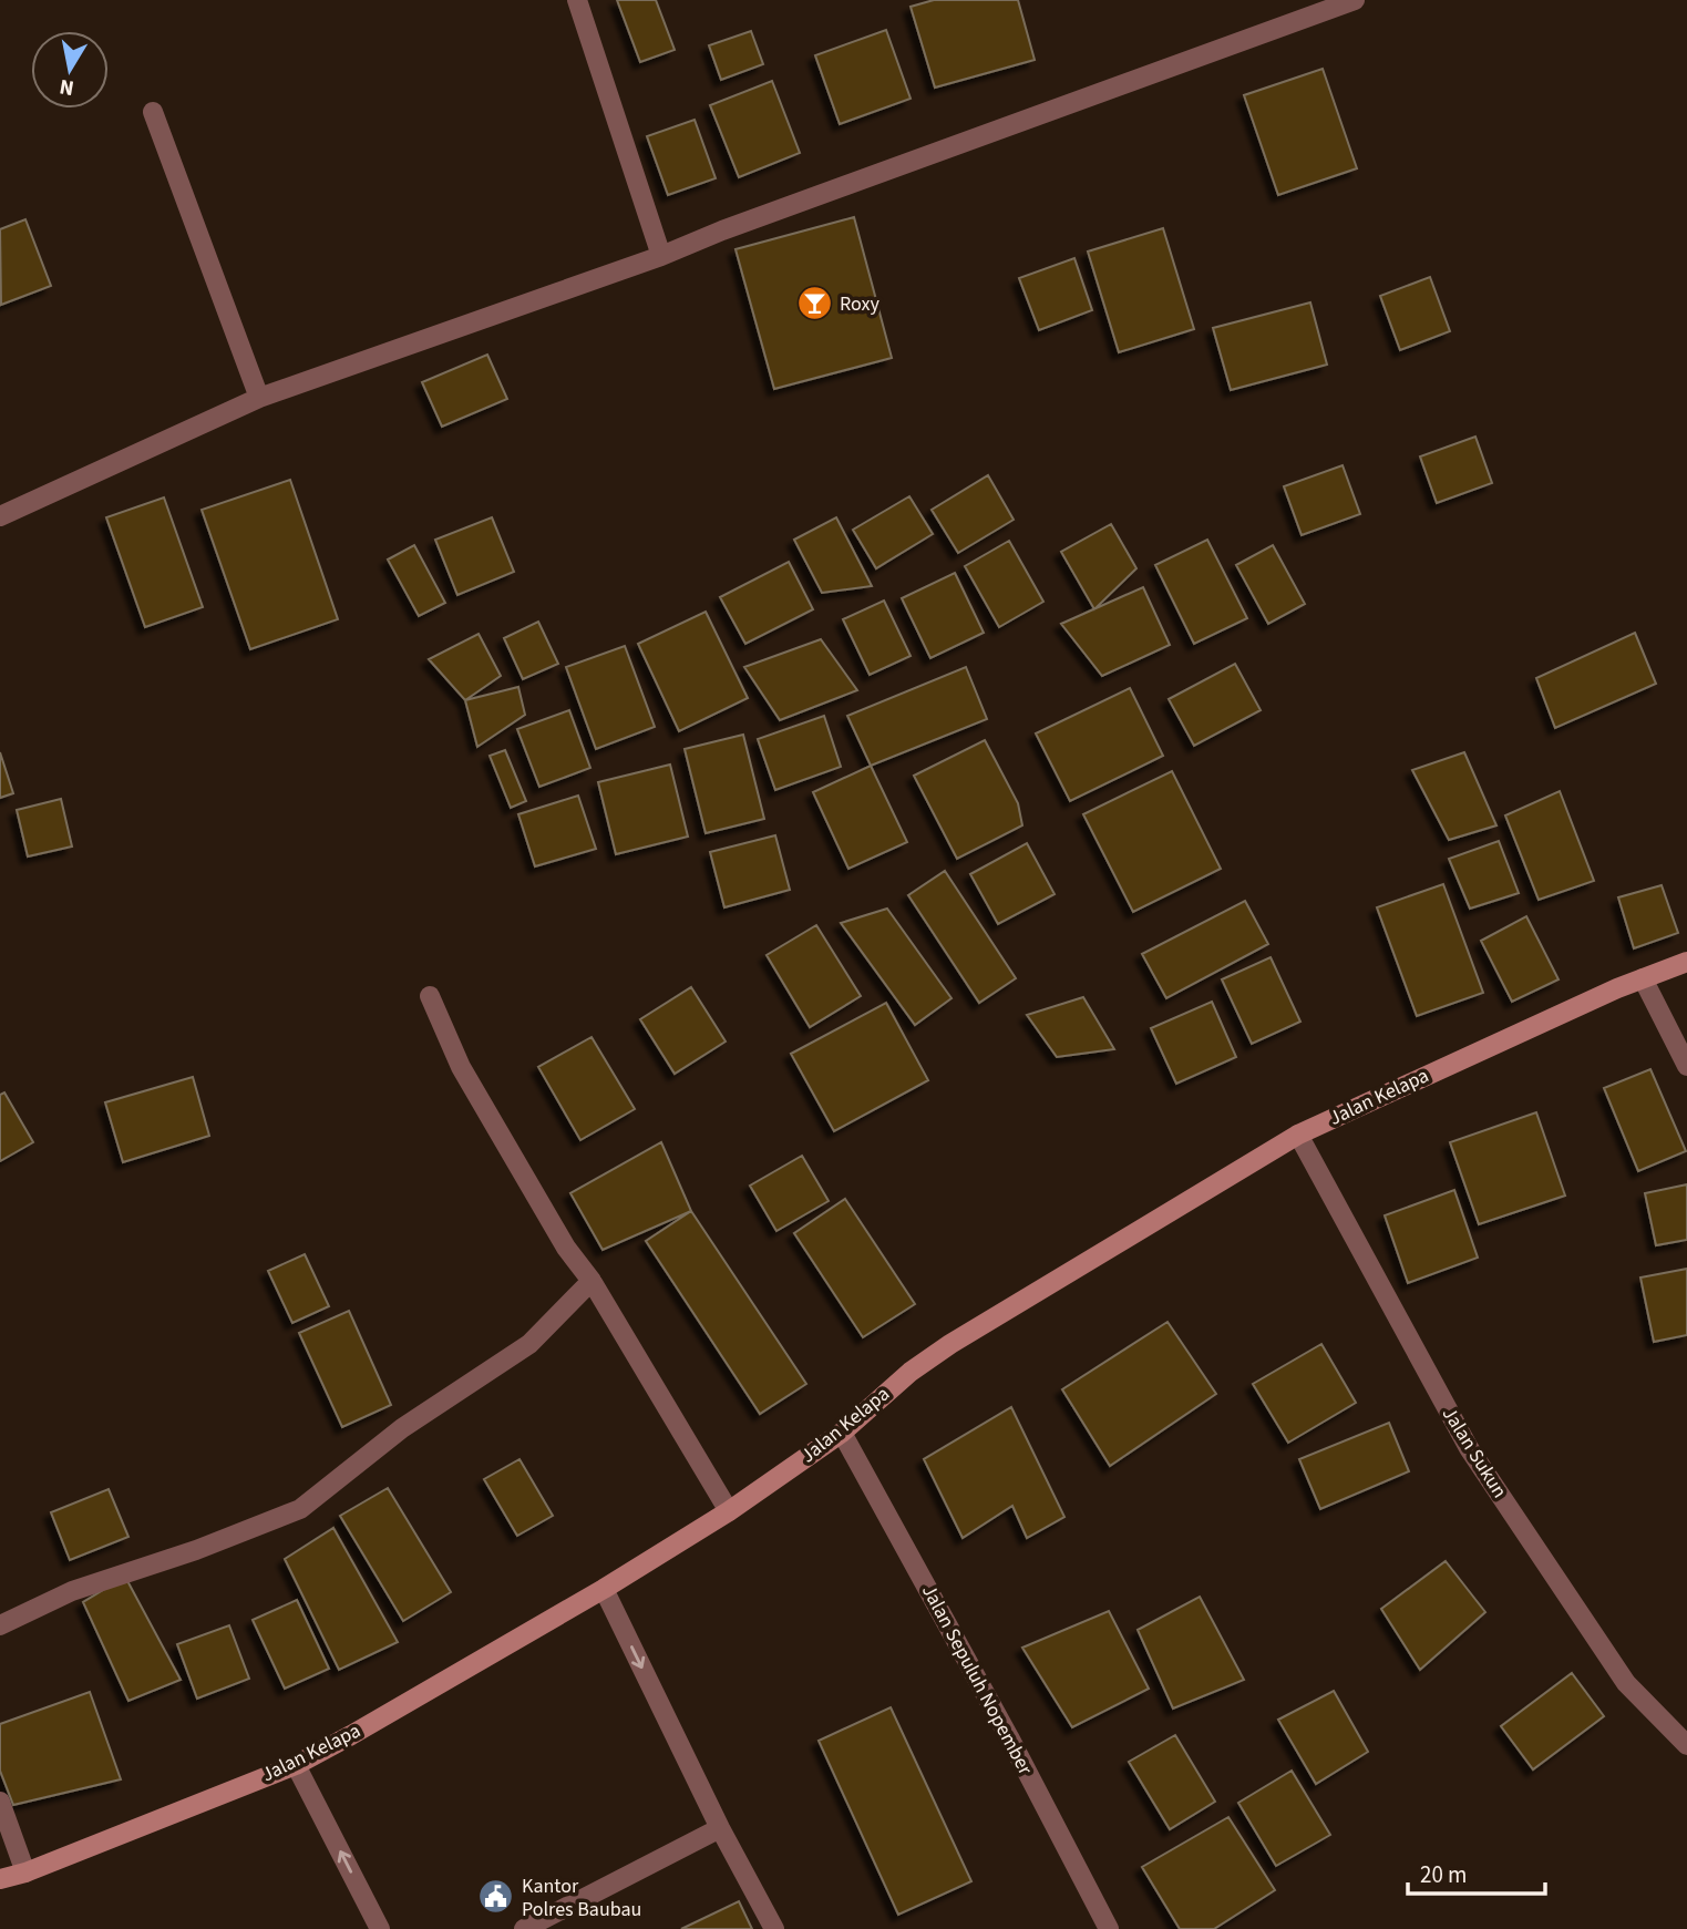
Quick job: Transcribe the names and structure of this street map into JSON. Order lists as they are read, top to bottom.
{
  "streets": {
    "street": ["Jalan Kelapa", "Jalan Sukun", "Jalan Sepuluh Nopember"]
  },
  "crossings": [
    ["Jalan Kelapa", "Jalan Sukun"],
    ["Jalan Kelapa", "Jalan Sepuluh Nopember"]
  ],
  "places": {
    "bar": ["Roxy"],
    "public building": ["Kantor Polres Baubau"]
  },
  "scale_bar": "20 m",
  "north": "bottom"
}
